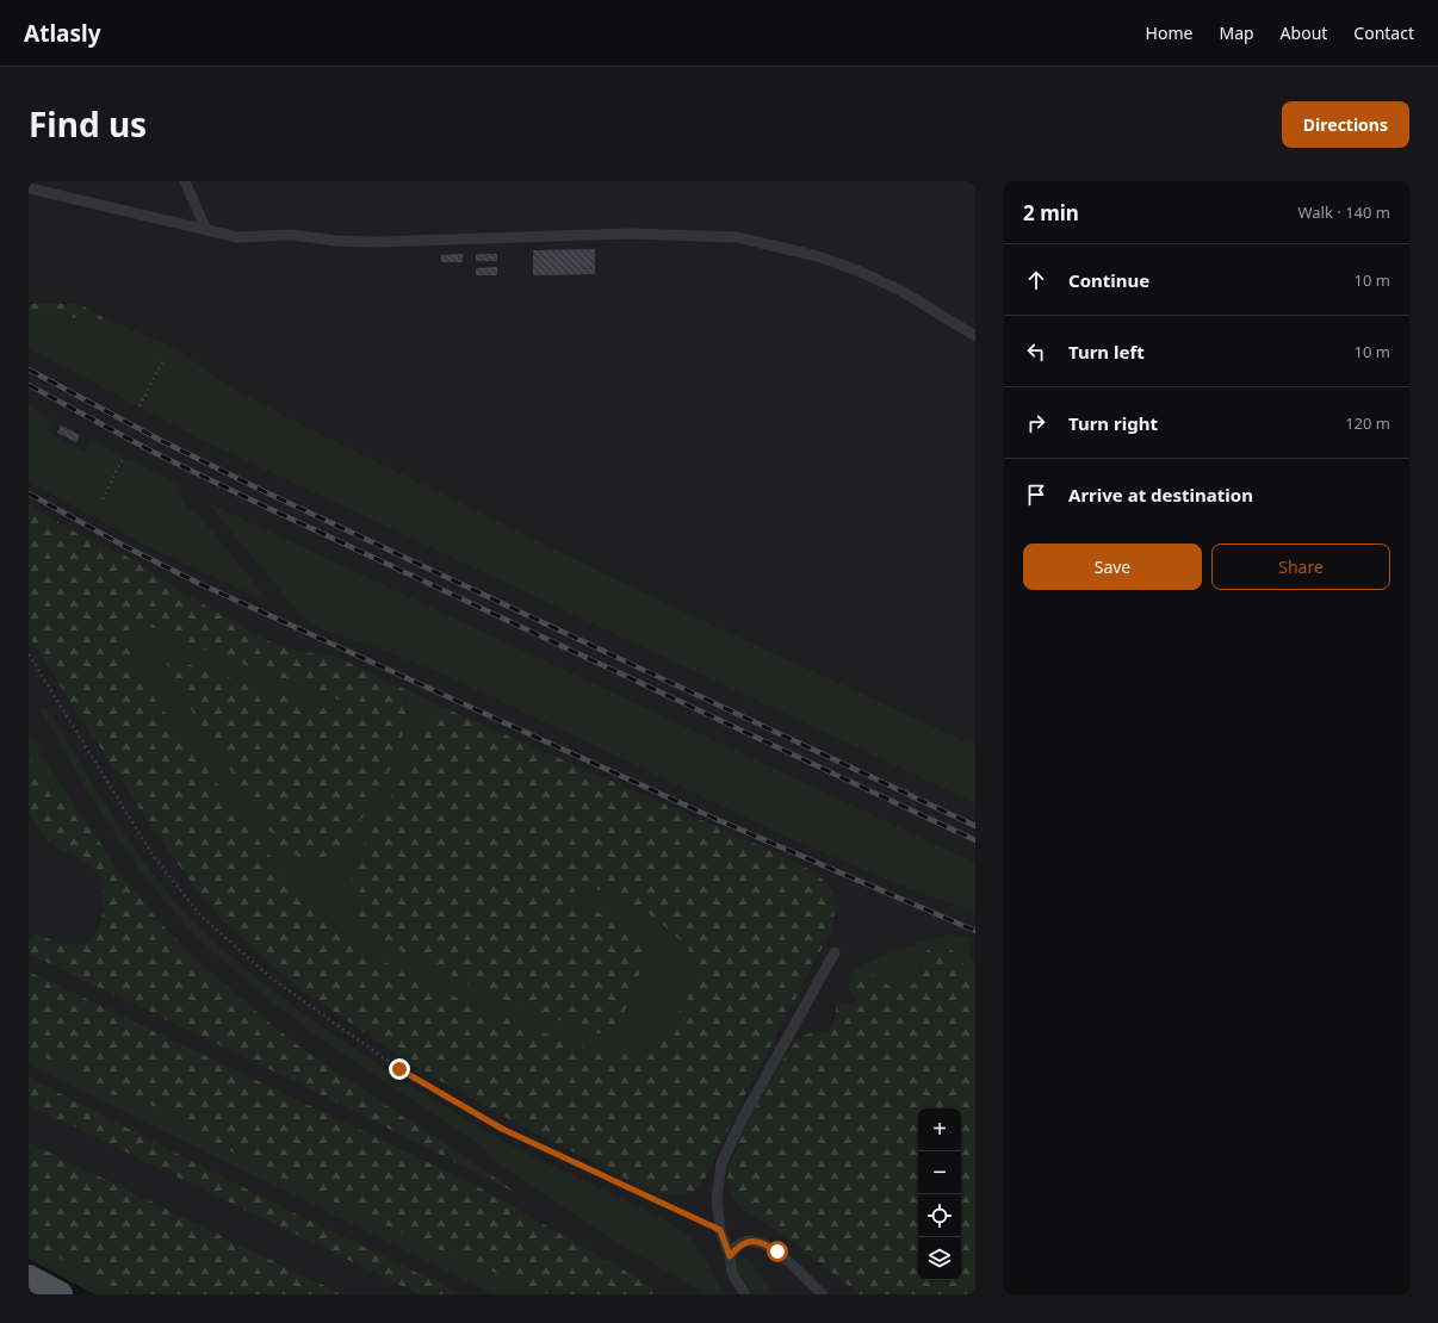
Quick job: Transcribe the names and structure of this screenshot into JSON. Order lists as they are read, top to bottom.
{
  "page": {
    "header": "Atlasly",
    "nav": [
      "Home",
      "Map",
      "About",
      "Contact"
    ],
    "title": "Find us",
    "buttons": [
      "Directions",
      ["Save", "Share"]
    ],
    "heading": ["2 min", "Walk · 140 m"],
    "list": [
      ["Continue", "10 m"],
      ["Turn left", "10 m"],
      ["Turn right", "120 m"],
      "Arrive at destination"
    ],
    "map_buttons": ["+", "−"]
  }
}
